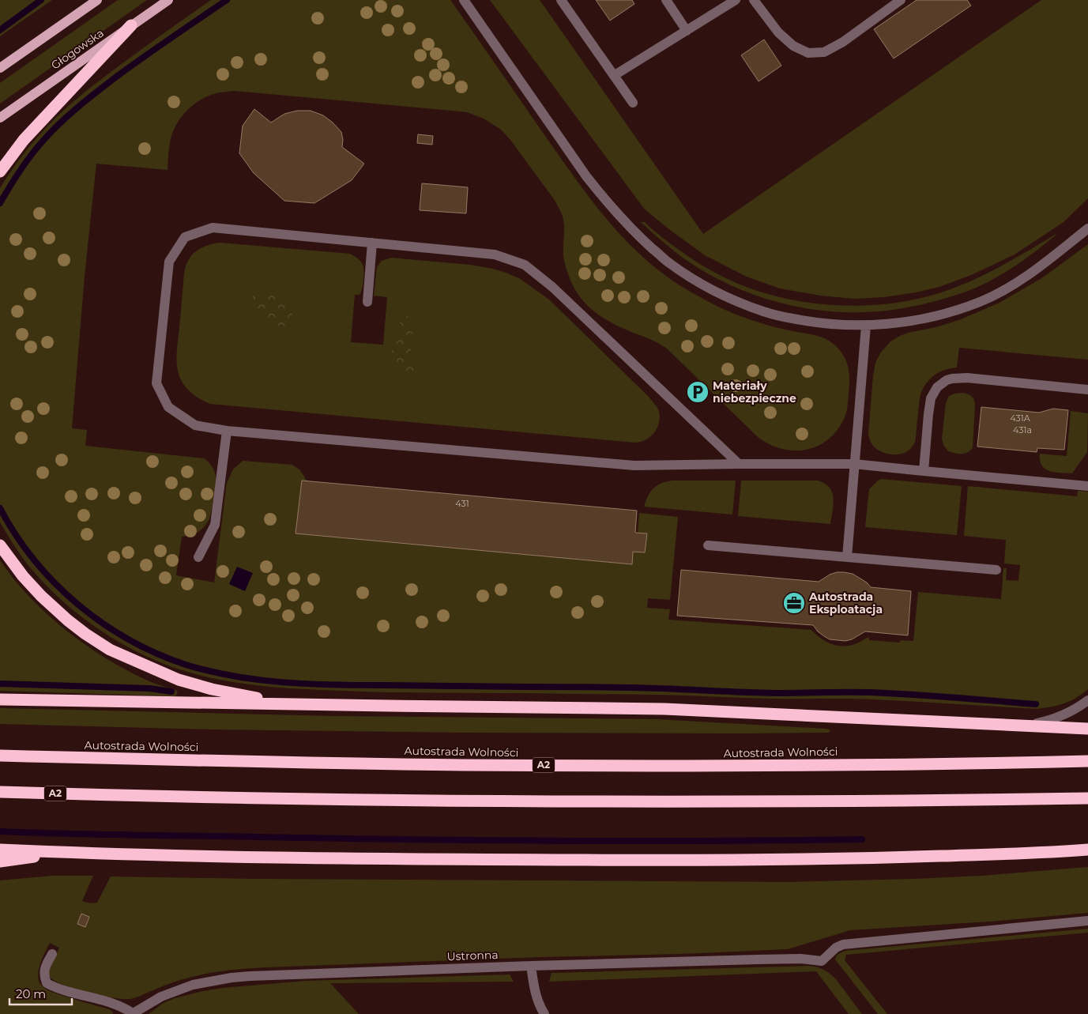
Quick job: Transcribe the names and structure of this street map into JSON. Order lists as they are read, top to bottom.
{
  "streets": {
    "highway": ["Autostrada Wolności", "A2"],
    "main road": ["Głogowska"],
    "street": ["Ustronna"]
  },
  "places": {
    "parking": ["Materiały niebezpieczne"],
    "office": ["Autostrada Eksploatacja"]
  },
  "house_numbers": ["431A", "431a", "431"],
  "scale_bar": "20 m"
}
